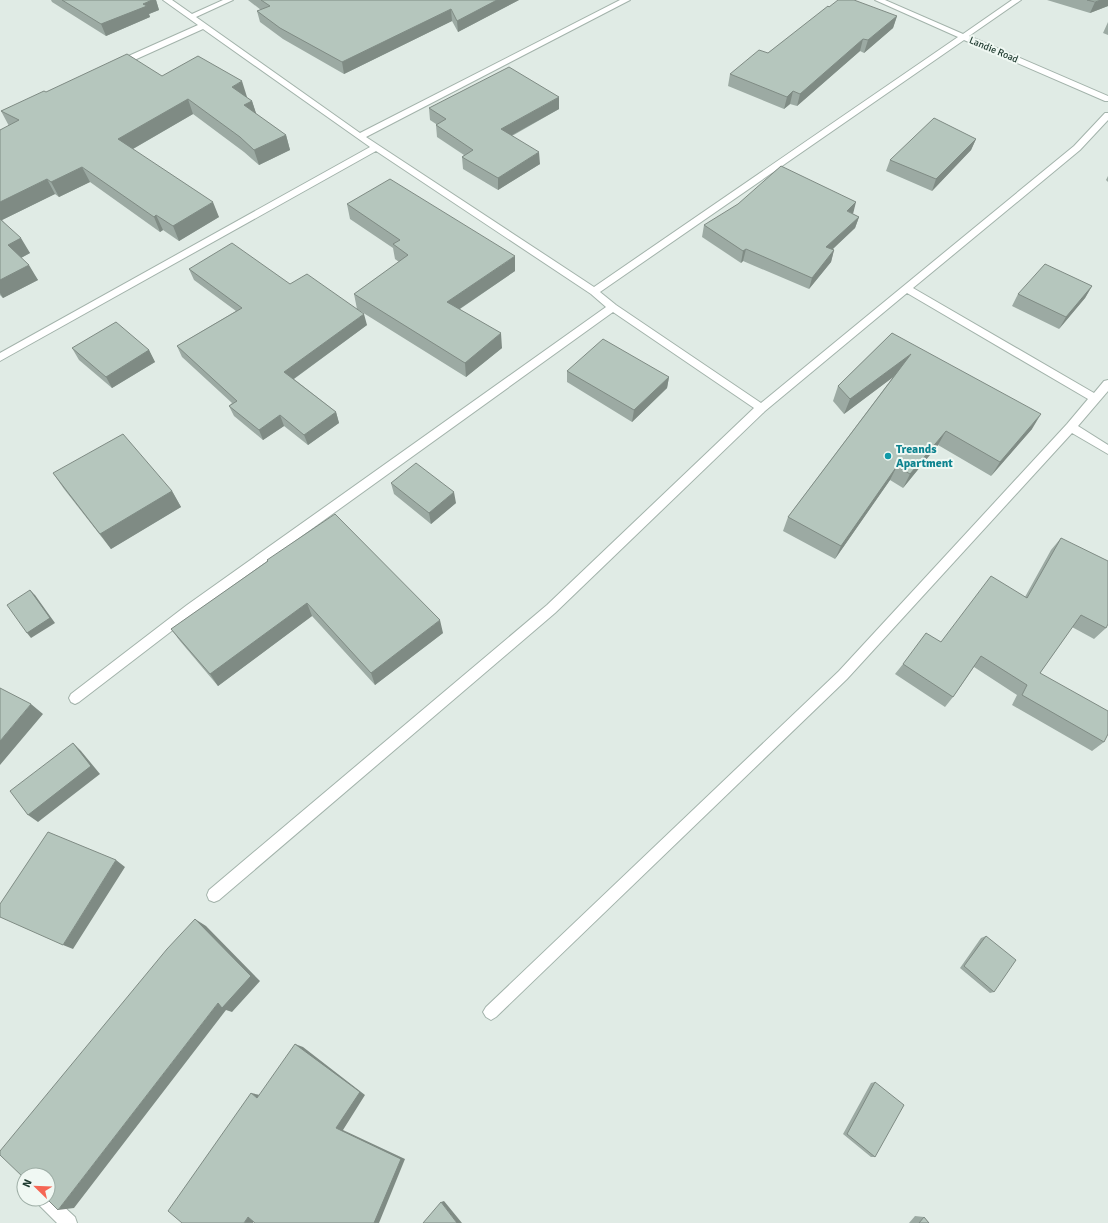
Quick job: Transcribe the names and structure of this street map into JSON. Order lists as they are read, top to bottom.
{
  "streets": {
    "street": ["Landie Road"]
  },
  "places": ["Treands Apartment"],
  "north": "top left"
}
